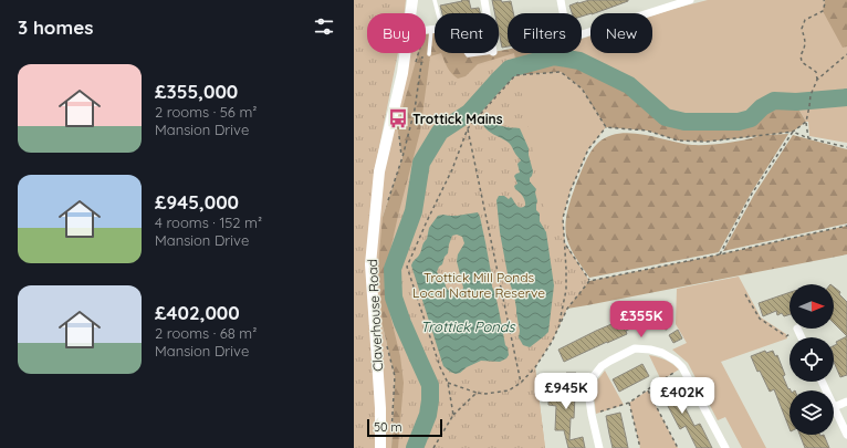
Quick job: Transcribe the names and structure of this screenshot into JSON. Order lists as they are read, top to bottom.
{
  "streets": {
    "street": ["Claverhouse Road"]
  },
  "water": ["Trottick Ponds"],
  "parks": ["Trottick Mill Ponds Local Nature Reserve"],
  "places": {
    "bus stop": ["Trottick Mains"]
  },
  "scale_bar": "50 m",
  "north": "right",
  "page": {
    "heading": "3 homes",
    "chip": [
      "Buy",
      "Rent",
      "Filters",
      "New"
    ],
    "list": [
      {
        "name": "£355,000",
        "note": "2 rooms · 56 m² · Mansion Drive"
      },
      {
        "name": "£945,000",
        "note": "4 rooms · 152 m² · Mansion Drive"
      },
      {
        "name": "£402,000",
        "note": "2 rooms · 68 m² · Mansion Drive"
      }
    ],
    "price": ["£355K", "£945K", "£402K"],
    "scale": "50 m"
  }
}
